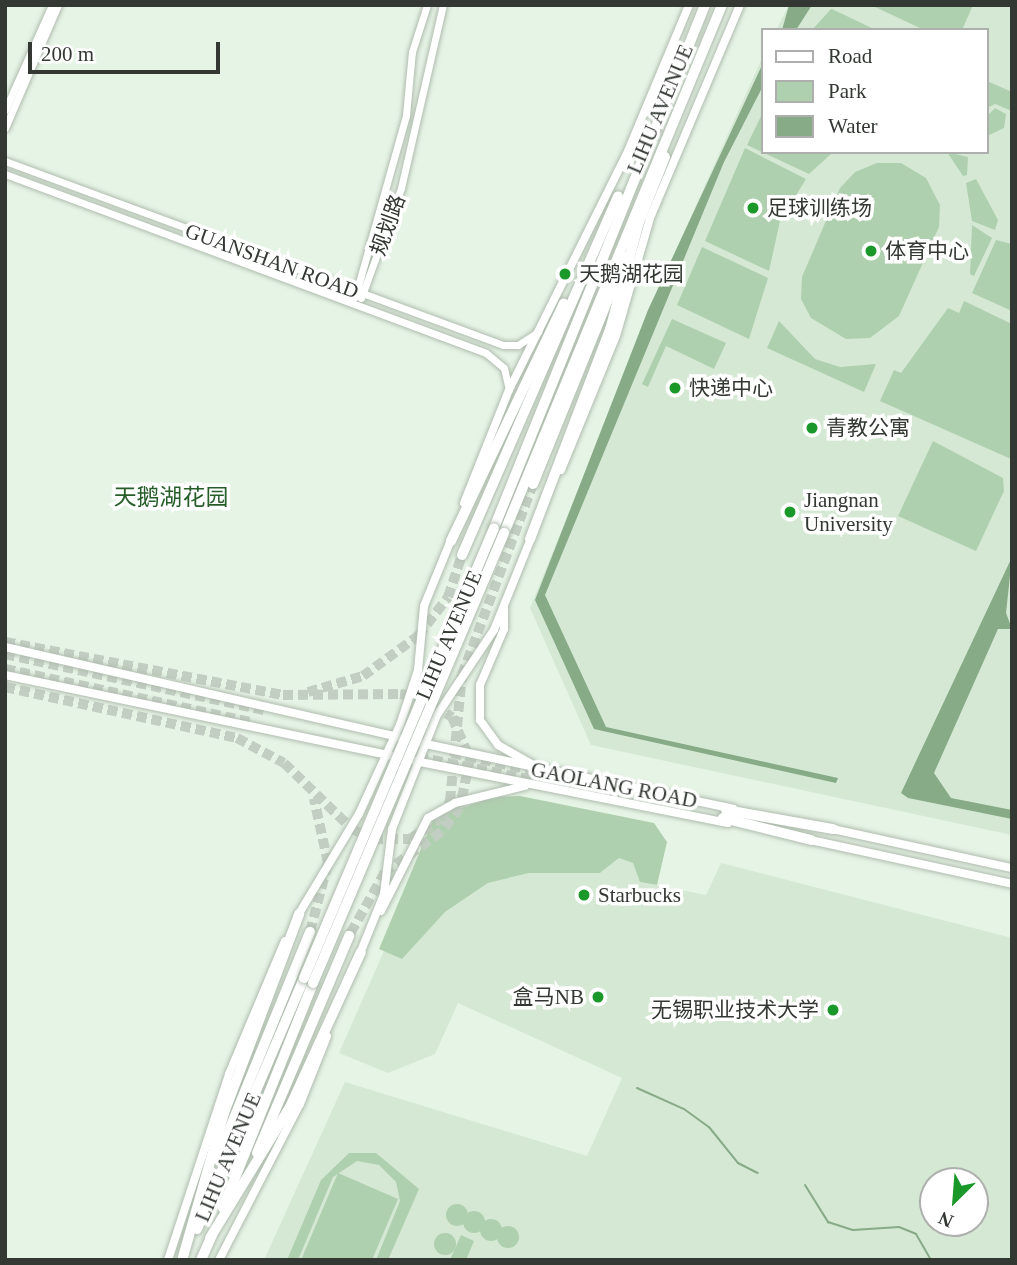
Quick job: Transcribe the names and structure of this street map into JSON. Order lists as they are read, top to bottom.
{
  "streets": {
    "highway": ["LIHU AVENUE", "GAOLANG ROAD"],
    "main road": ["规划路", "GUANSHAN ROAD"]
  },
  "crossings": [
    ["规划路", "GUANSHAN ROAD"]
  ],
  "districts": ["天鹅湖花园"],
  "places": [
    "足球训练场",
    "体育中心",
    "天鹅湖花园",
    "快递中心",
    "青教公寓",
    "Jiangnan University",
    "Starbucks",
    "盒马NB",
    "无锡职业技术大学"
  ],
  "legend": ["Road", "Park", "Water"],
  "scale_bar": "200 m",
  "north": "bottom left"
}
